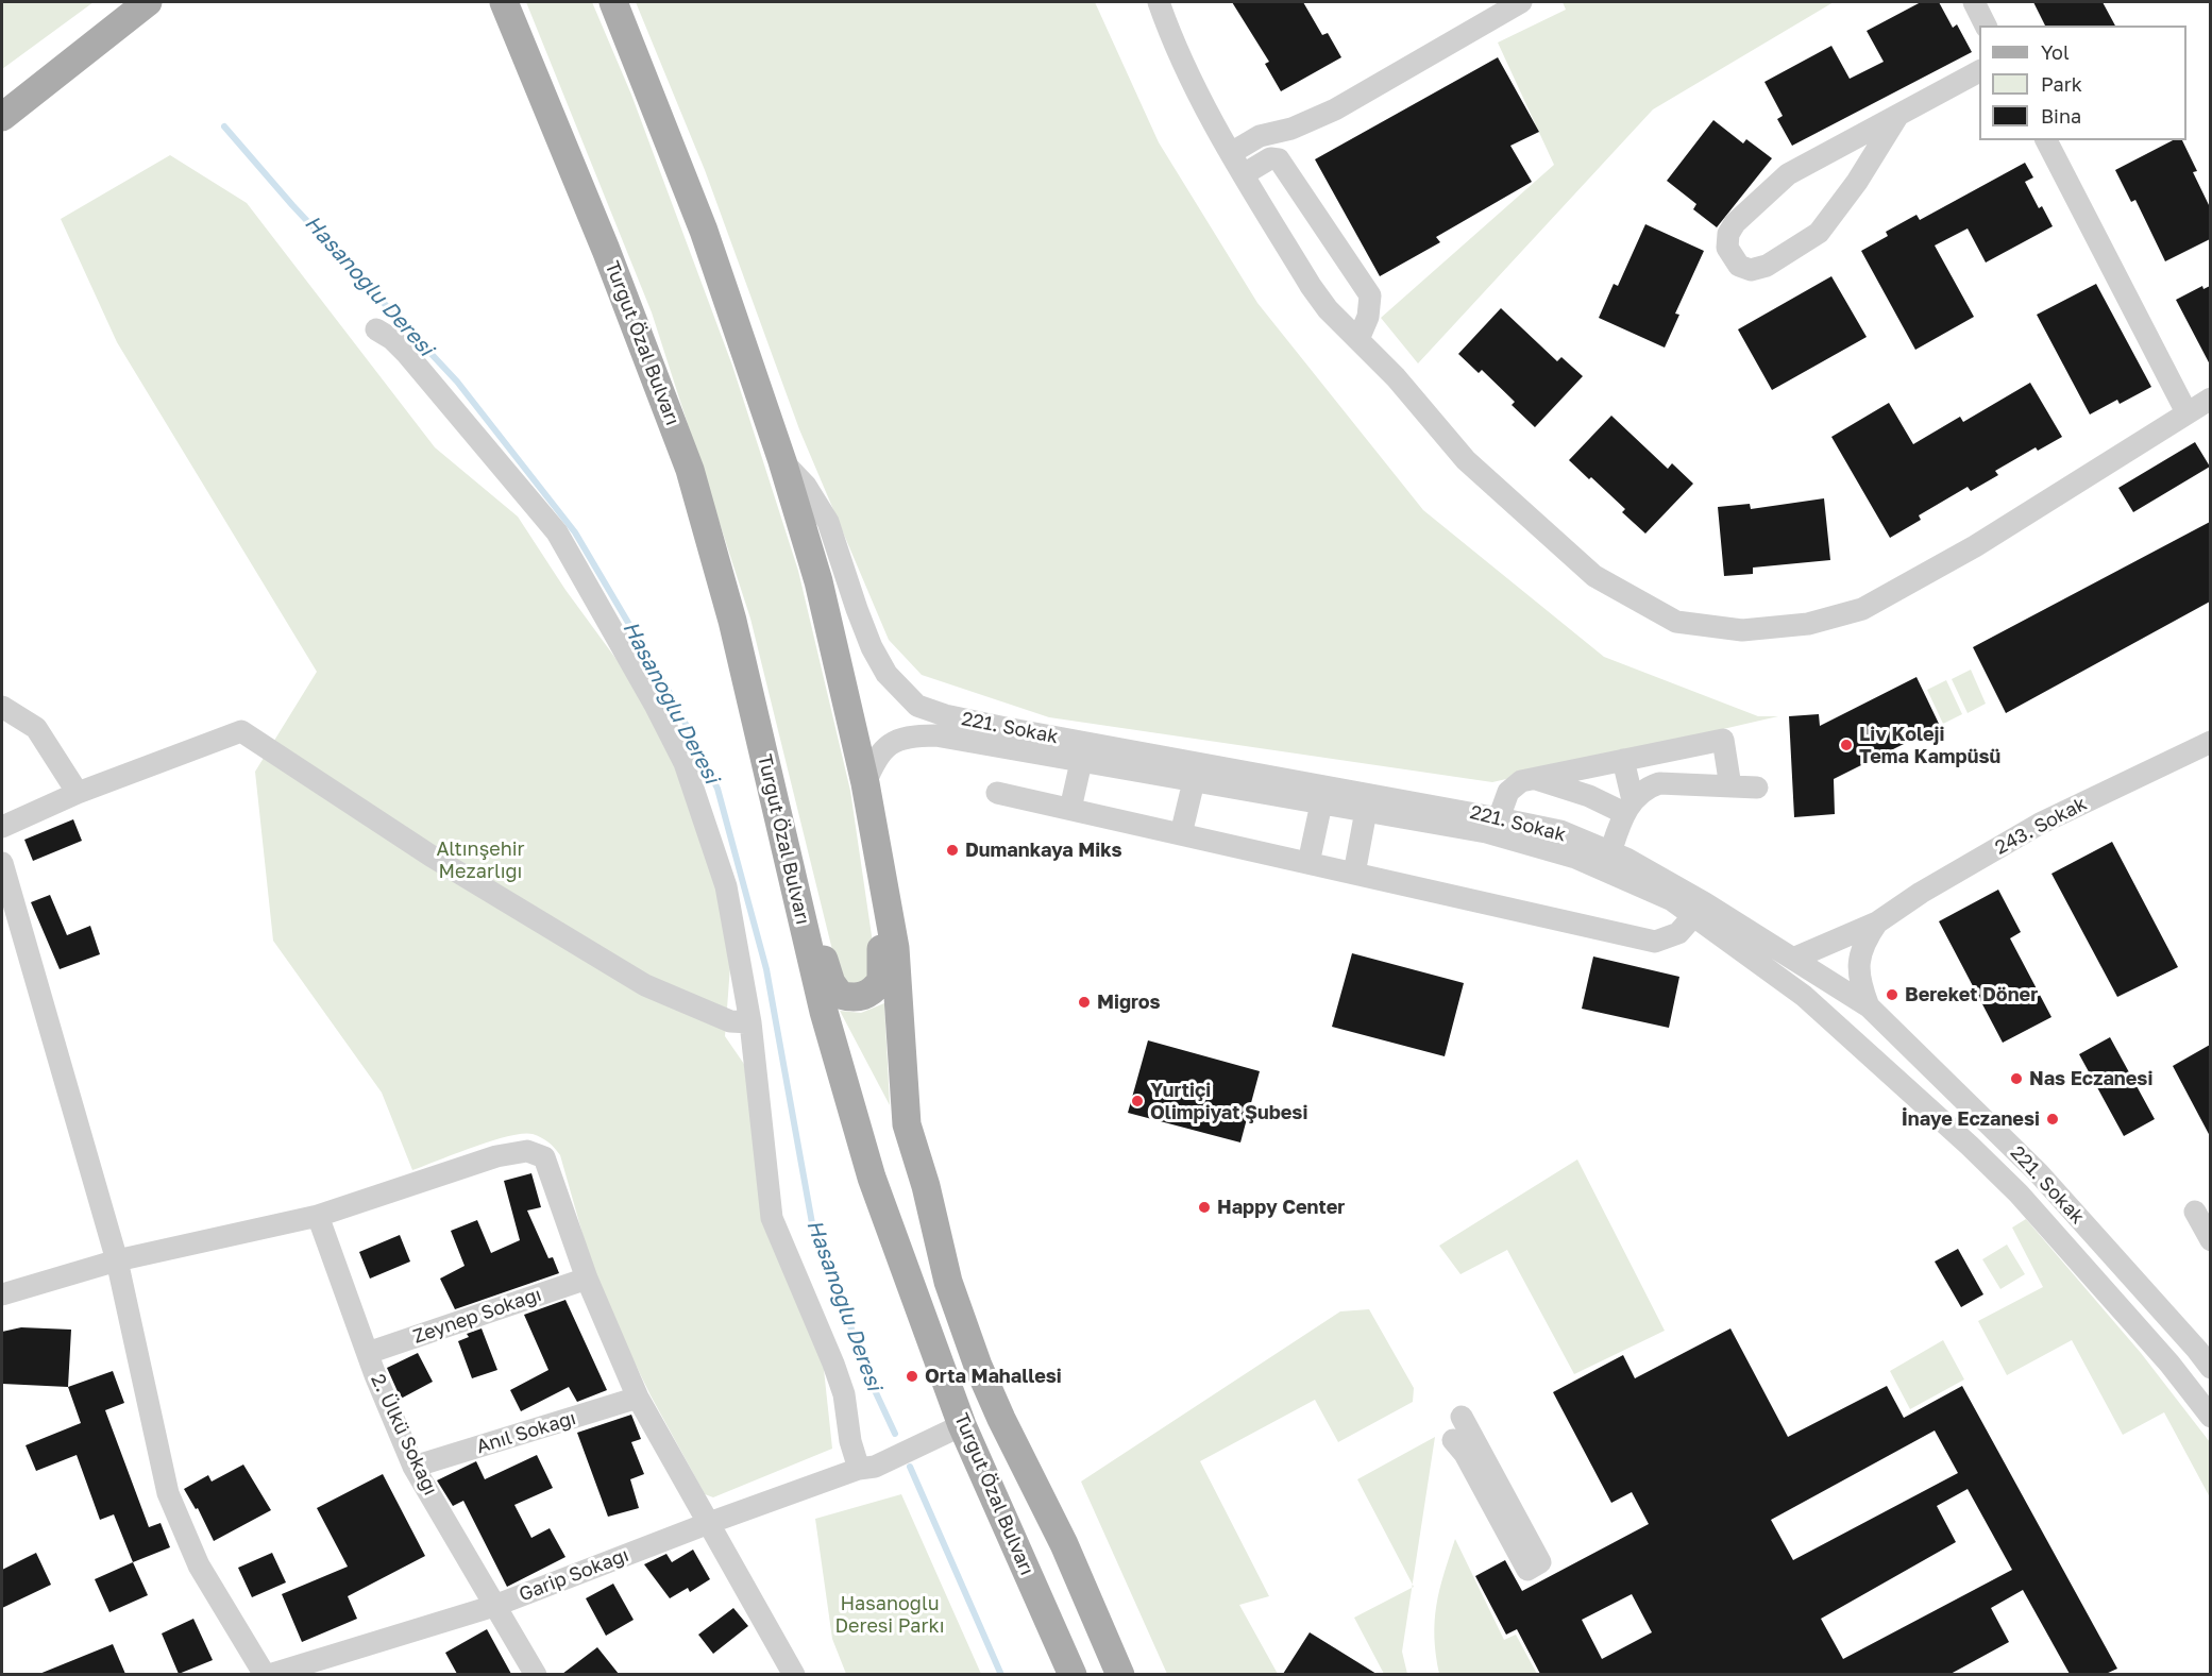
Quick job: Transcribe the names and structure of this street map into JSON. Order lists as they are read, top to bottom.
{
  "streets": {
    "main road": ["Turgut Özal Bulvarı"],
    "street": [
      "221. Sokak",
      "243. Sokak",
      "Zeynep Sokağı",
      "Anıl Sokağı",
      "2. Ülkü Sokağı",
      "Garip Sokağı"
    ]
  },
  "crossings": [
    ["Turgut Özal Bulvarı", "221. Sokak"],
    ["Turgut Özal Bulvarı", "Garip Sokağı"],
    ["221. Sokak", "243. Sokak"],
    ["Zeynep Sokağı", "2. Ülkü Sokağı"],
    ["Anıl Sokağı", "2. Ülkü Sokağı"],
    ["2. Ülkü Sokağı", "Garip Sokağı"]
  ],
  "water": ["Hasanoğlu Deresi"],
  "parks": ["Altınşehir Mezarlığı", "Hasanoğlu Deresi Parkı"],
  "places": [
    "Liv Koleji Tema Kampüsü",
    "Dumankaya Miks",
    "Bereket Döner",
    "Migros",
    "Nas Eczanesi",
    "Yurtiçi Olimpiyat Şubesi",
    "İnaye Eczanesi",
    "Happy Center",
    "Orta Mahallesi"
  ],
  "legend": ["Yol", "Park", "Bina"]
}
